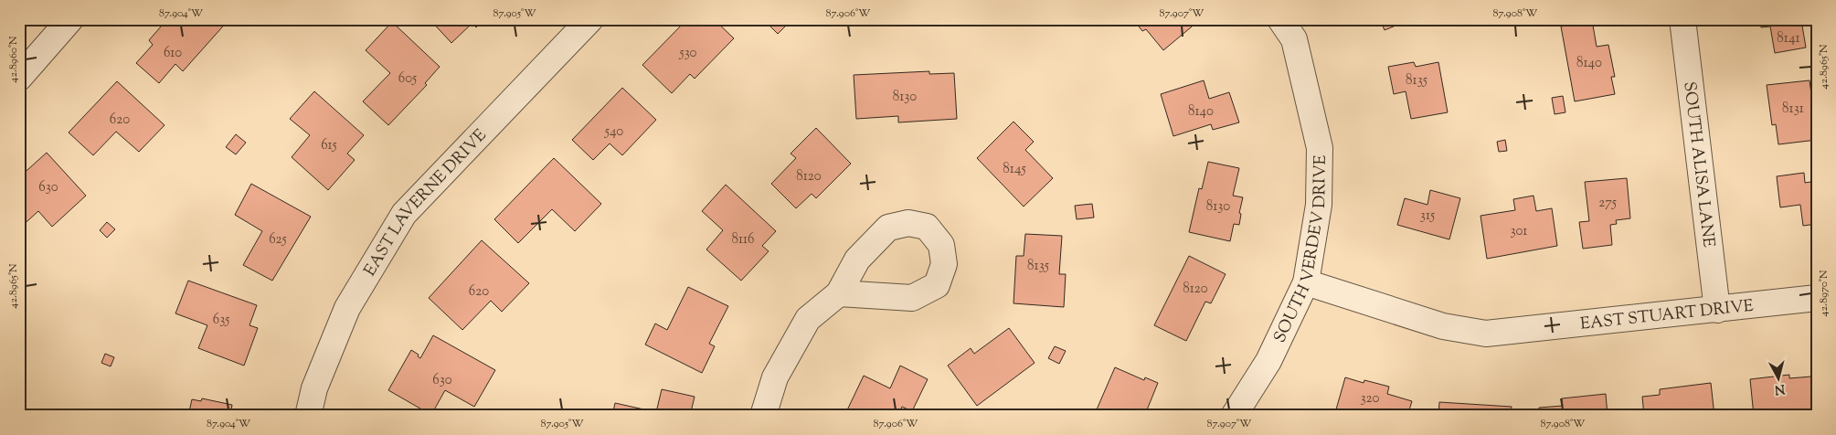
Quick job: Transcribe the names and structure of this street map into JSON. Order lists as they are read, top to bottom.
{
  "streets": {
    "street": [
      "SOUTH ALISA LANE",
      "EAST LAVERNE DRIVE",
      "SOUTH VERDEV DRIVE",
      "EAST STUART DRIVE"
    ]
  },
  "crossings": [
    ["SOUTH ALISA LANE", "EAST STUART DRIVE"],
    ["SOUTH VERDEV DRIVE", "EAST STUART DRIVE"]
  ],
  "house_numbers": [
    "8141",
    "610",
    "530",
    "8140",
    "605",
    "8135",
    "8130",
    "8131",
    "8140",
    "620",
    "540",
    "615",
    "8145",
    "8120",
    "630",
    "275",
    "8130",
    "315",
    "301",
    "625",
    "8116",
    "8135",
    "8120",
    "620",
    "635",
    "630",
    "320"
  ],
  "north": "bottom",
  "coordinates": [
    "87.904°W",
    "87.905°W",
    "87.906°W",
    "87.907°W",
    "87.908°W",
    "42.8960°N",
    "42.8965°N",
    "42.8970°N"
  ]
}
